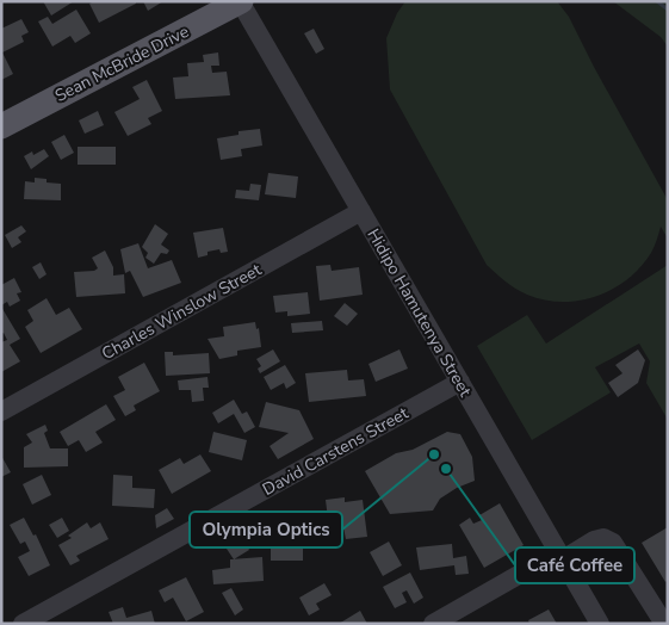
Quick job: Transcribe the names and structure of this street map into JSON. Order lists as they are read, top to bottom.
{
  "streets": {
    "main road": ["Sean McBride Drive"],
    "street": ["Charles Winslow Street", "Hidipo Hamutenya Street", "David Carstens Street"]
  },
  "crossings": [
    ["Sean McBride Drive", "Hidipo Hamutenya Street"],
    ["Charles Winslow Street", "Hidipo Hamutenya Street"],
    ["Hidipo Hamutenya Street", "David Carstens Street"]
  ],
  "places": ["Olympia Optics", "Café Coffee"]
}
